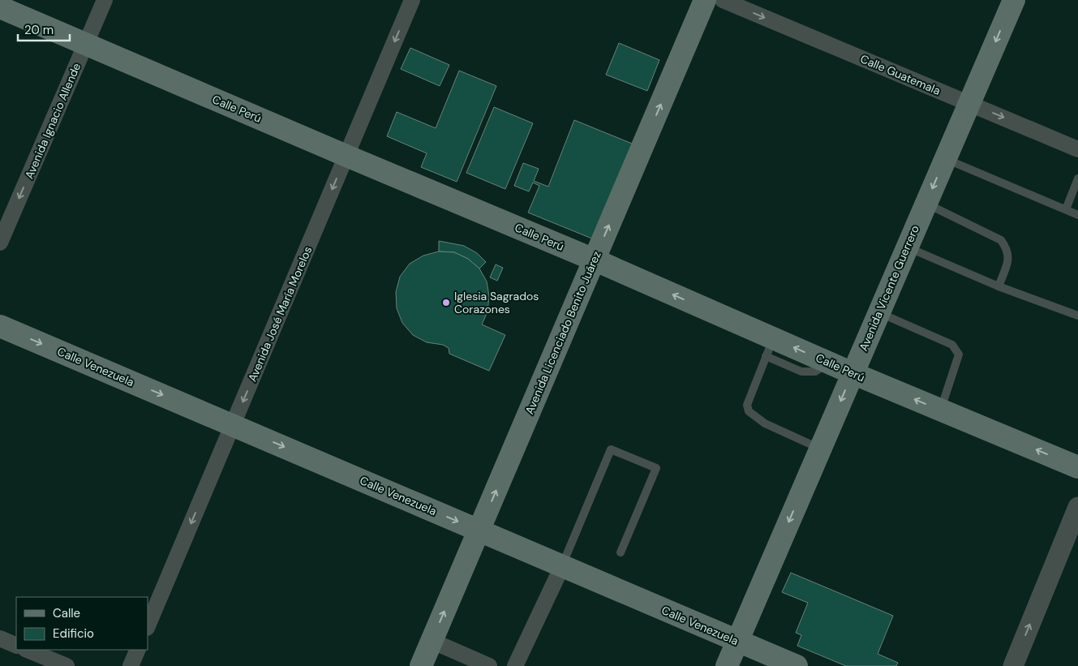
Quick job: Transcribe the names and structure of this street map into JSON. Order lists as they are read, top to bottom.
{
  "streets": {
    "main road": [
      "Calle Perú",
      "Avenida Vicente Guerrero",
      "Avenida Licenciado Benito Juárez",
      "Calle Venezuela"
    ],
    "street": ["Calle Guatemala", "Avenida Ignacio Allende", "Avenida José María Morelos"]
  },
  "crossings": [
    ["Calle Guatemala", "Avenida Vicente Guerrero"],
    ["Calle Perú", "Avenida Ignacio Allende"],
    ["Calle Perú", "Avenida Vicente Guerrero"],
    ["Calle Perú", "Avenida José María Morelos"],
    ["Calle Perú", "Avenida Licenciado Benito Juárez"],
    ["Avenida Vicente Guerrero", "Calle Venezuela"],
    ["Avenida José María Morelos", "Calle Venezuela"],
    ["Avenida Licenciado Benito Juárez", "Calle Venezuela"]
  ],
  "one_way": [
    "Calle Guatemala",
    "Calle Perú",
    "Avenida Ignacio Allende",
    "Avenida Vicente Guerrero",
    "Avenida José María Morelos",
    "Avenida Licenciado Benito Juárez",
    "Calle Venezuela"
  ],
  "places": ["Iglesia Sagrados Corazones"],
  "legend": ["Calle", "Edificio"],
  "scale_bar": "20 m"
}
